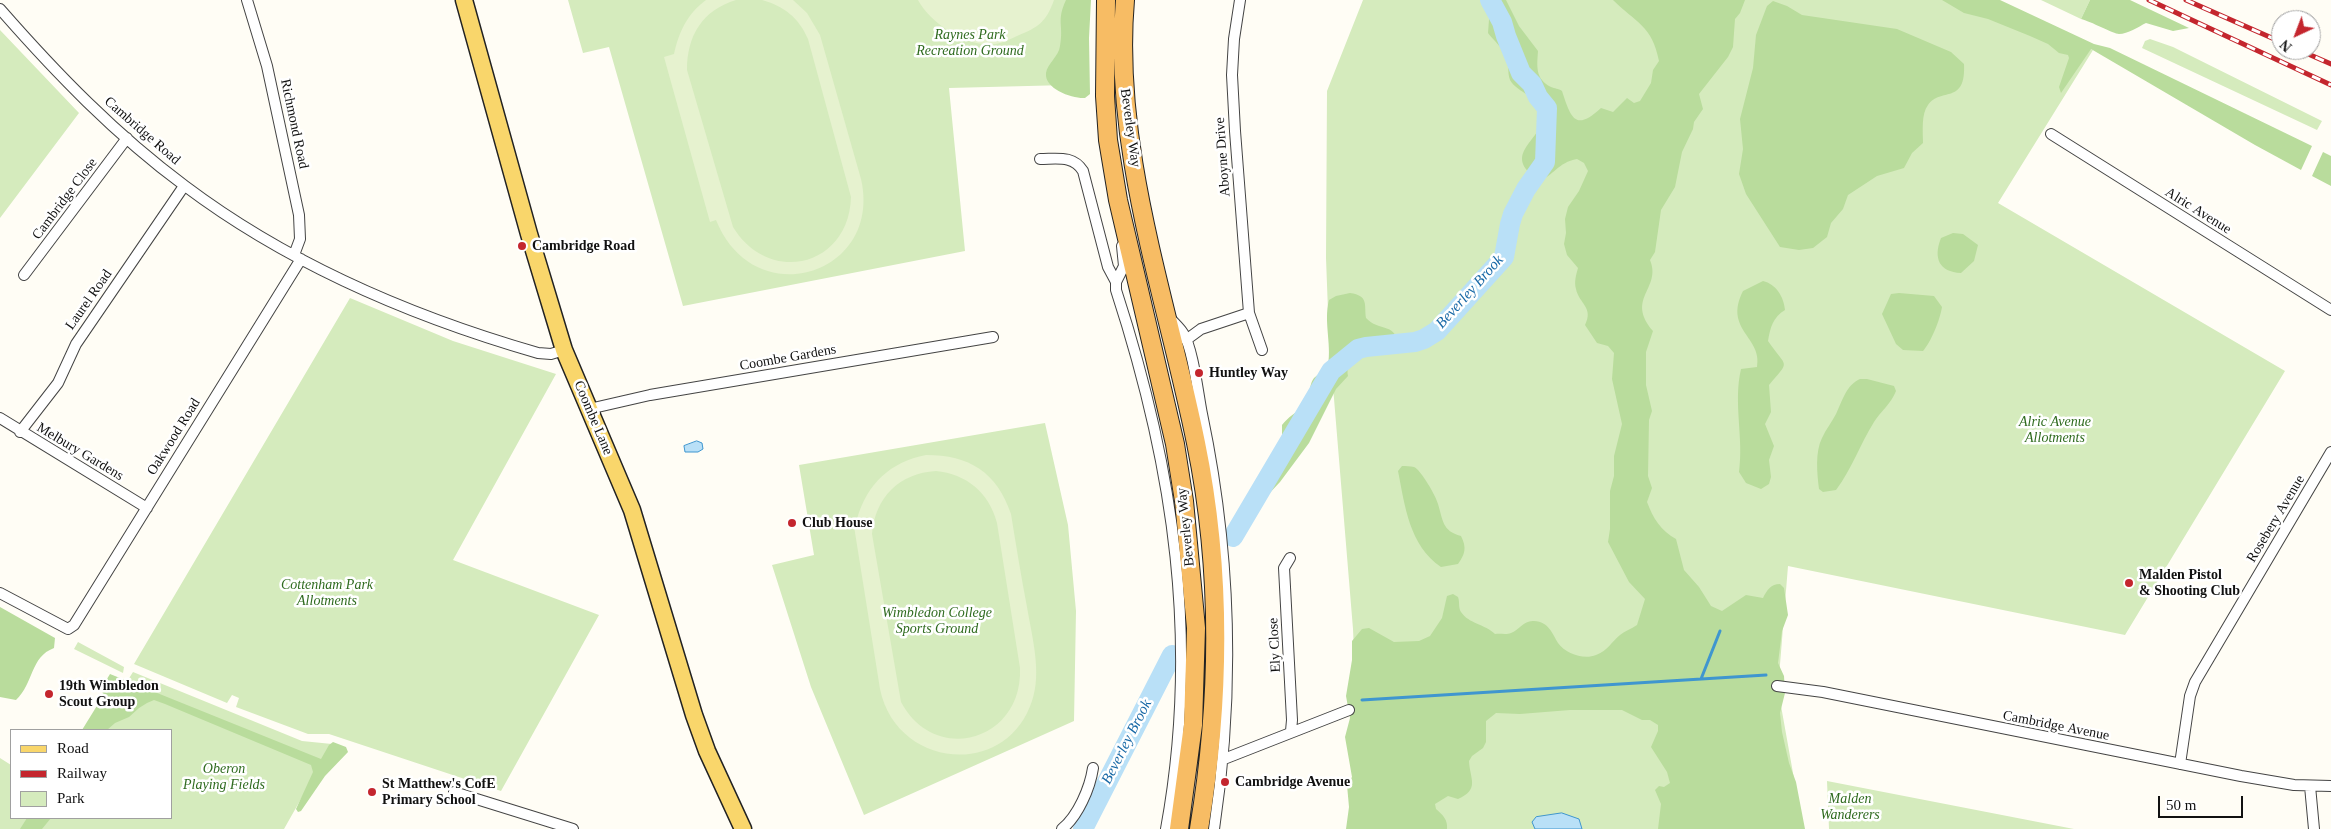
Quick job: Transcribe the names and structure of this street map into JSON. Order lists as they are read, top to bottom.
{
  "streets": {
    "highway": ["Beverley Way"],
    "main road": ["Coombe Lane"],
    "street": [
      "Richmond Road",
      "Cambridge Road",
      "Aboyne Drive",
      "Cambridge Close",
      "Alric Avenue",
      "Laurel Road",
      "Coombe Gardens",
      "Oakwood Road",
      "Melbury Gardens",
      "Rosebery Avenue",
      "Ely Close",
      "Cambridge Avenue"
    ]
  },
  "crossings": [
    ["Richmond Road", "Cambridge Road"],
    ["Richmond Road", "Oakwood Road"],
    ["Cambridge Road", "Cambridge Close"],
    ["Cambridge Road", "Laurel Road"],
    ["Cambridge Road", "Coombe Lane"],
    ["Cambridge Road", "Oakwood Road"],
    ["Laurel Road", "Melbury Gardens"],
    ["Coombe Gardens", "Coombe Lane"],
    ["Oakwood Road", "Melbury Gardens"],
    ["Rosebery Avenue", "Cambridge Avenue"]
  ],
  "water": ["Beverley Brook"],
  "parks": [
    "Raynes Park Recreation Ground",
    "Alric Avenue Allotments",
    "Cottenham Park Allotments",
    "Wimbledon College Sports Ground",
    "Oberon Playing Fields",
    "Malden Wanderers"
  ],
  "places": [
    "Cambridge Road",
    "Huntley Way",
    "Club House",
    "Malden Pistol & Shooting Club",
    "19th Wimbledon Scout Group",
    "Cambridge Avenue",
    "St Matthew's CofE Primary School"
  ],
  "legend": ["Road", "Railway", "Park"],
  "scale_bar": "50 m",
  "north": "bottom left"
}
